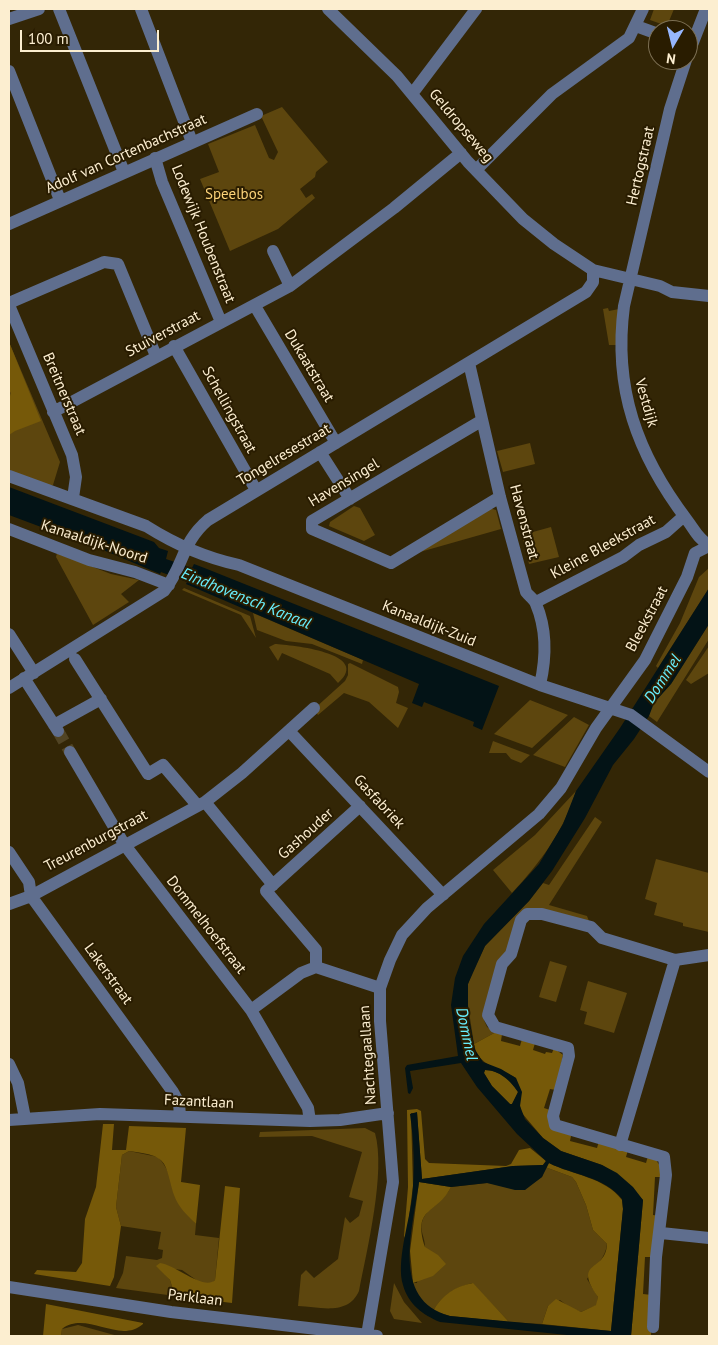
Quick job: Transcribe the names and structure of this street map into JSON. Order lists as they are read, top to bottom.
{
  "streets": {
    "street": [
      "Geldropseweg",
      "Adolf van Cortenbachstraat",
      "Hertogstraat",
      "Lodewijk Houbenstraat",
      "Stuiverstraat",
      "Dukaatstraat",
      "Breitnerstraat",
      "Vestdijk",
      "Schellingstraat",
      "Tongelresestraat",
      "Havensingel",
      "Havenstraat",
      "Kanaaldijk-Noord",
      "Kleine Bleekstraat",
      "Bleekstraat",
      "Kanaaldijk-Zuid",
      "Gasfabriek",
      "Gashouder",
      "Treurenburgstraat",
      "Dommelhoefstraat",
      "Lakerstraat",
      "Nachtegaallaan",
      "Fazantlaan",
      "Parklaan"
    ]
  },
  "crossings": [
    ["Geldropseweg", "Hertogstraat"],
    ["Geldropseweg", "Stuiverstraat"],
    ["Geldropseweg", "Vestdijk"],
    ["Geldropseweg", "Tongelresestraat"],
    ["Adolf van Cortenbachstraat", "Lodewijk Houbenstraat"],
    ["Hertogstraat", "Vestdijk"],
    ["Lodewijk Houbenstraat", "Stuiverstraat"],
    ["Stuiverstraat", "Dukaatstraat"],
    ["Stuiverstraat", "Breitnerstraat"],
    ["Stuiverstraat", "Schellingstraat"],
    ["Dukaatstraat", "Tongelresestraat"],
    ["Breitnerstraat", "Kanaaldijk-Zuid"],
    ["Vestdijk", "Kleine Bleekstraat"],
    ["Vestdijk", "Bleekstraat"],
    ["Schellingstraat", "Tongelresestraat"],
    ["Tongelresestraat", "Havenstraat"],
    ["Tongelresestraat", "Kanaaldijk-Noord"],
    ["Tongelresestraat", "Kanaaldijk-Zuid"],
    ["Havensingel", "Havenstraat"],
    ["Havenstraat", "Kleine Bleekstraat"],
    ["Havenstraat", "Kanaaldijk-Zuid"],
    ["Bleekstraat", "Kanaaldijk-Zuid"],
    ["Bleekstraat", "Nachtegaallaan"],
    ["Kanaaldijk-Zuid", "Nachtegaallaan"],
    ["Gasfabriek", "Gashouder"],
    ["Gasfabriek", "Treurenburgstraat"],
    ["Gasfabriek", "Nachtegaallaan"],
    ["Treurenburgstraat", "Dommelhoefstraat"],
    ["Treurenburgstraat", "Lakerstraat"],
    ["Dommelhoefstraat", "Fazantlaan"],
    ["Lakerstraat", "Fazantlaan"],
    ["Nachtegaallaan", "Fazantlaan"],
    ["Nachtegaallaan", "Parklaan"]
  ],
  "water": ["Eindhovensch Kanaal", "Dommel"],
  "parks": ["Speelbos"],
  "scale_bar": "100 m",
  "north": "bottom"
}
